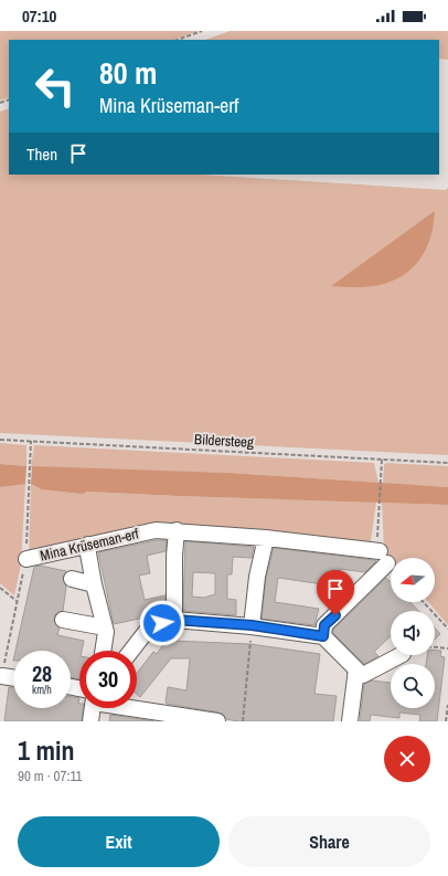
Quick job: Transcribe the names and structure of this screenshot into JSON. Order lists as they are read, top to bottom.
{
  "streets": {
    "street": ["Mina Krüseman-erf"],
    "path": ["Bildersteeg"]
  },
  "north": "left",
  "page": {
    "status": "07:10",
    "turn": ["80 m", "Mina Krüseman-erf"],
    "then": "Then",
    "speed": "28 km/h",
    "limit": "30",
    "heading": ["1 min", "90 m · 07:11"],
    "buttons": ["Exit", "Share"]
  }
}
